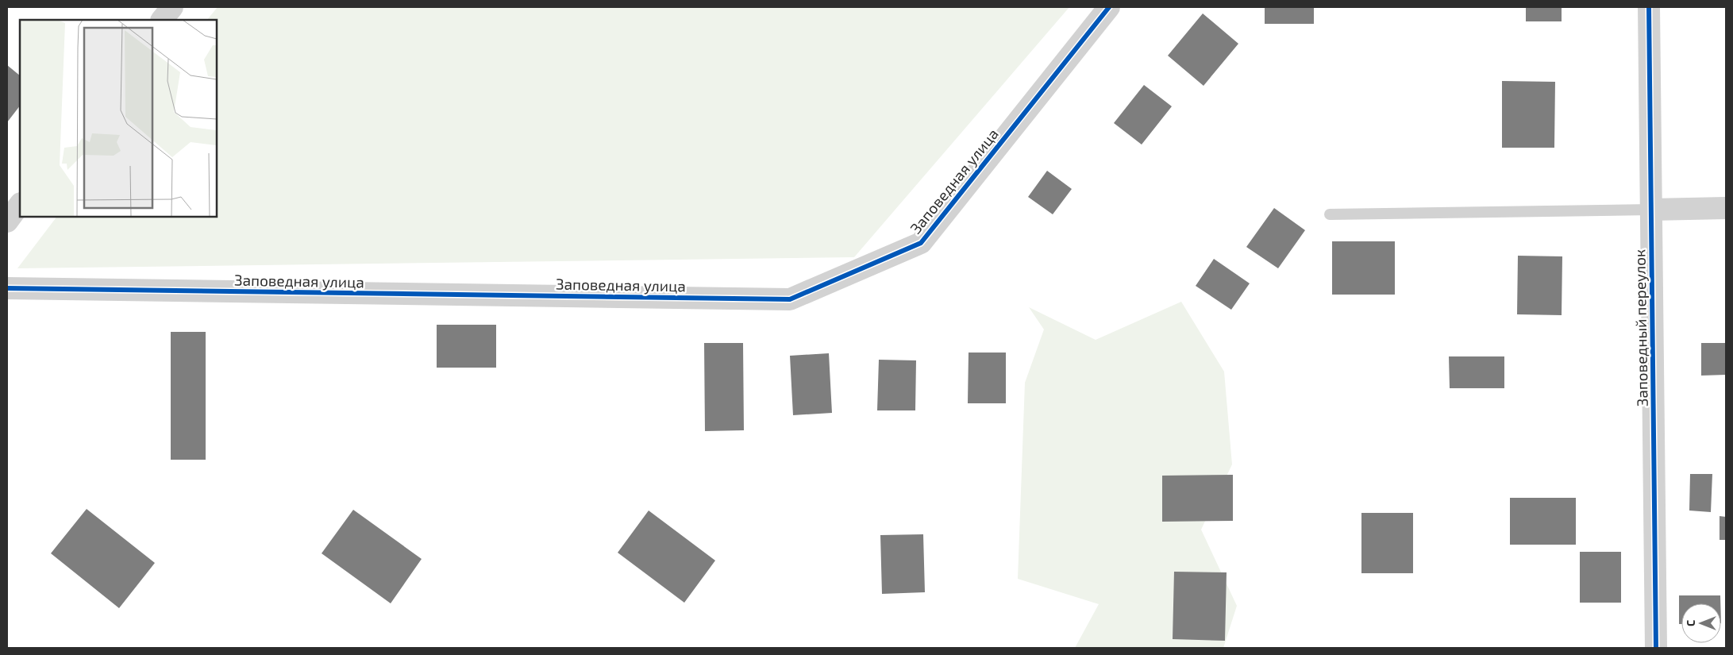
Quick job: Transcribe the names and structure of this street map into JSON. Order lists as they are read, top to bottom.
{
  "streets": {
    "street": ["Заповедная улица", "Заповедный переулок"]
  },
  "north": "left"
}
